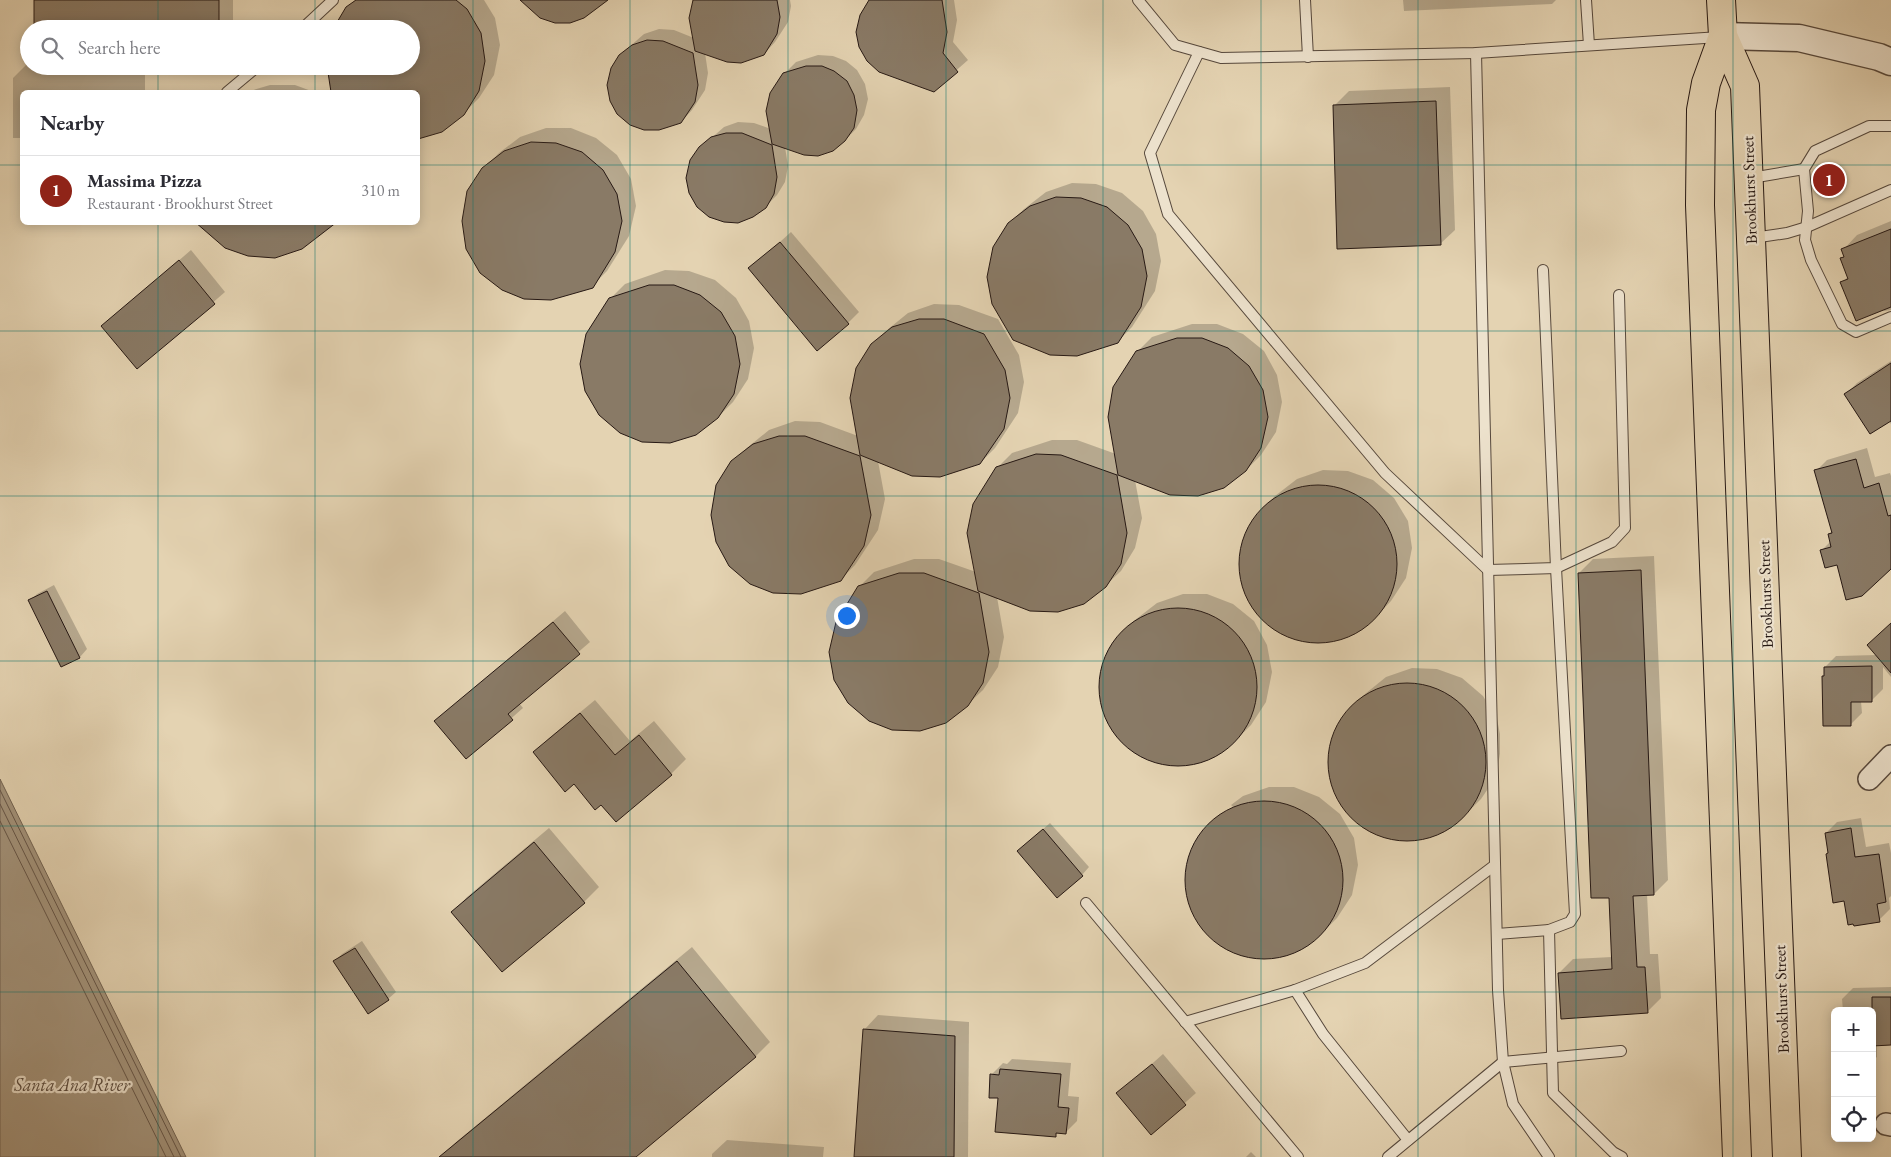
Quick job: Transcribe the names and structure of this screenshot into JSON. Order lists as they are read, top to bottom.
{
  "streets": {
    "main road": ["Brookhurst Street"]
  },
  "water": ["Santa Ana River"],
  "page": {
    "search": "Search here",
    "heading": "Nearby",
    "list": [
      {
        "mark": "1",
        "name": "Massima Pizza",
        "note": "Restaurant · Brookhurst Street",
        "value": "310 m"
      }
    ],
    "pins": "1",
    "map_buttons": ["+", "−"]
  }
}
